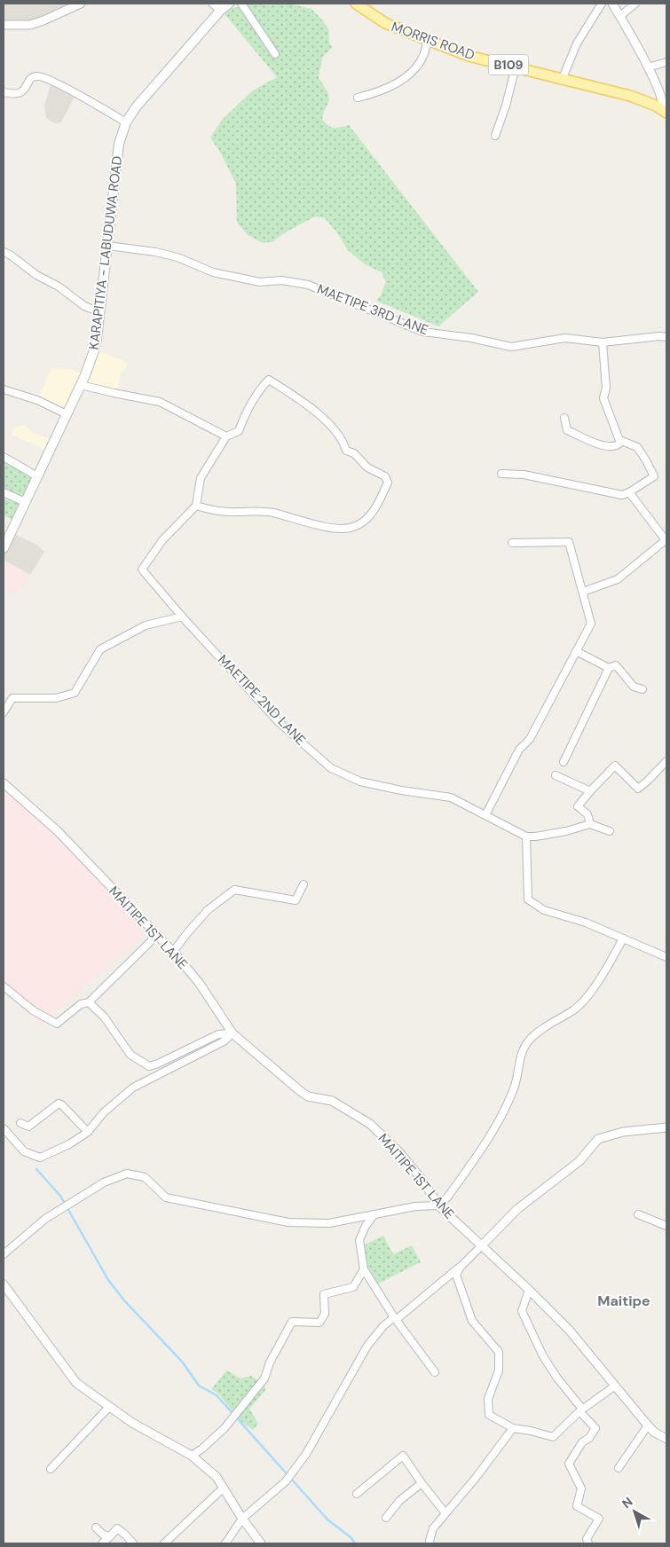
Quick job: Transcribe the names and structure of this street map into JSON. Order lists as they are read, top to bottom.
{
  "streets": {
    "main road": ["MORRIS ROAD", "B109", "KARAPITIYA - LABUDUWA ROAD"],
    "street": ["MAETIPE 3RD LANE", "MAETIPE 2ND LANE", "MAITIPE 1ST LANE"]
  },
  "crossings": [
    ["KARAPITIYA - LABUDUWA ROAD", "MAETIPE 3RD LANE"]
  ],
  "districts": ["Maitipe"],
  "north": "top left"
}
